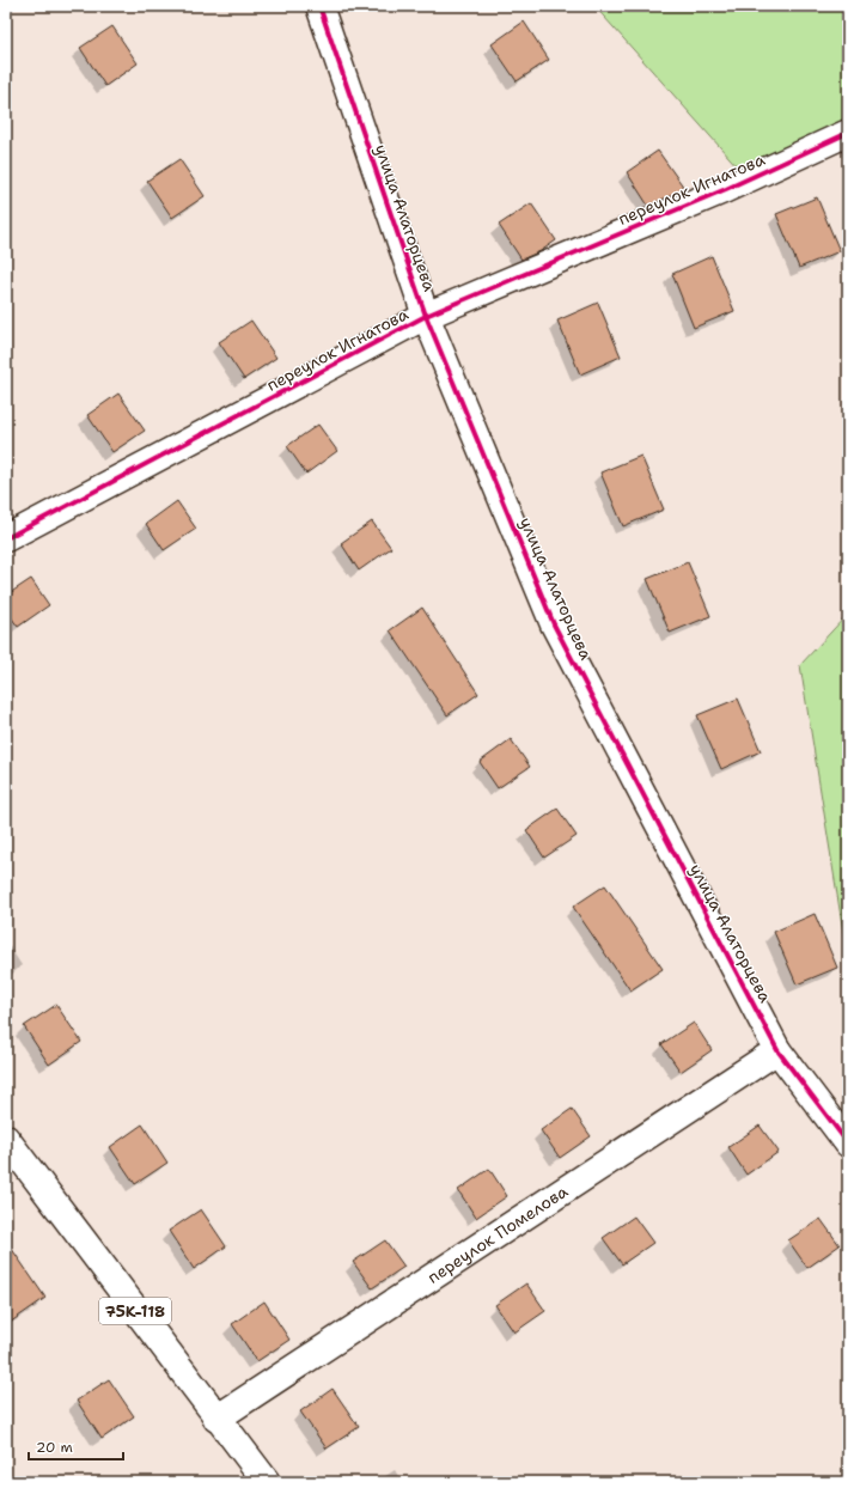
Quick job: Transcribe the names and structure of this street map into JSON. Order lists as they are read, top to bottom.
{
  "streets": {
    "street": [
      "переулок Игнатова",
      "улица Алаторцева",
      "переулок Помелова",
      "75К-118"
    ]
  },
  "crossings": [
    ["переулок Игнатова", "улица Алаторцева"],
    ["улица Алаторцева", "переулок Помелова"],
    ["переулок Помелова", "75К-118"]
  ],
  "scale_bar": "20 m"
}
